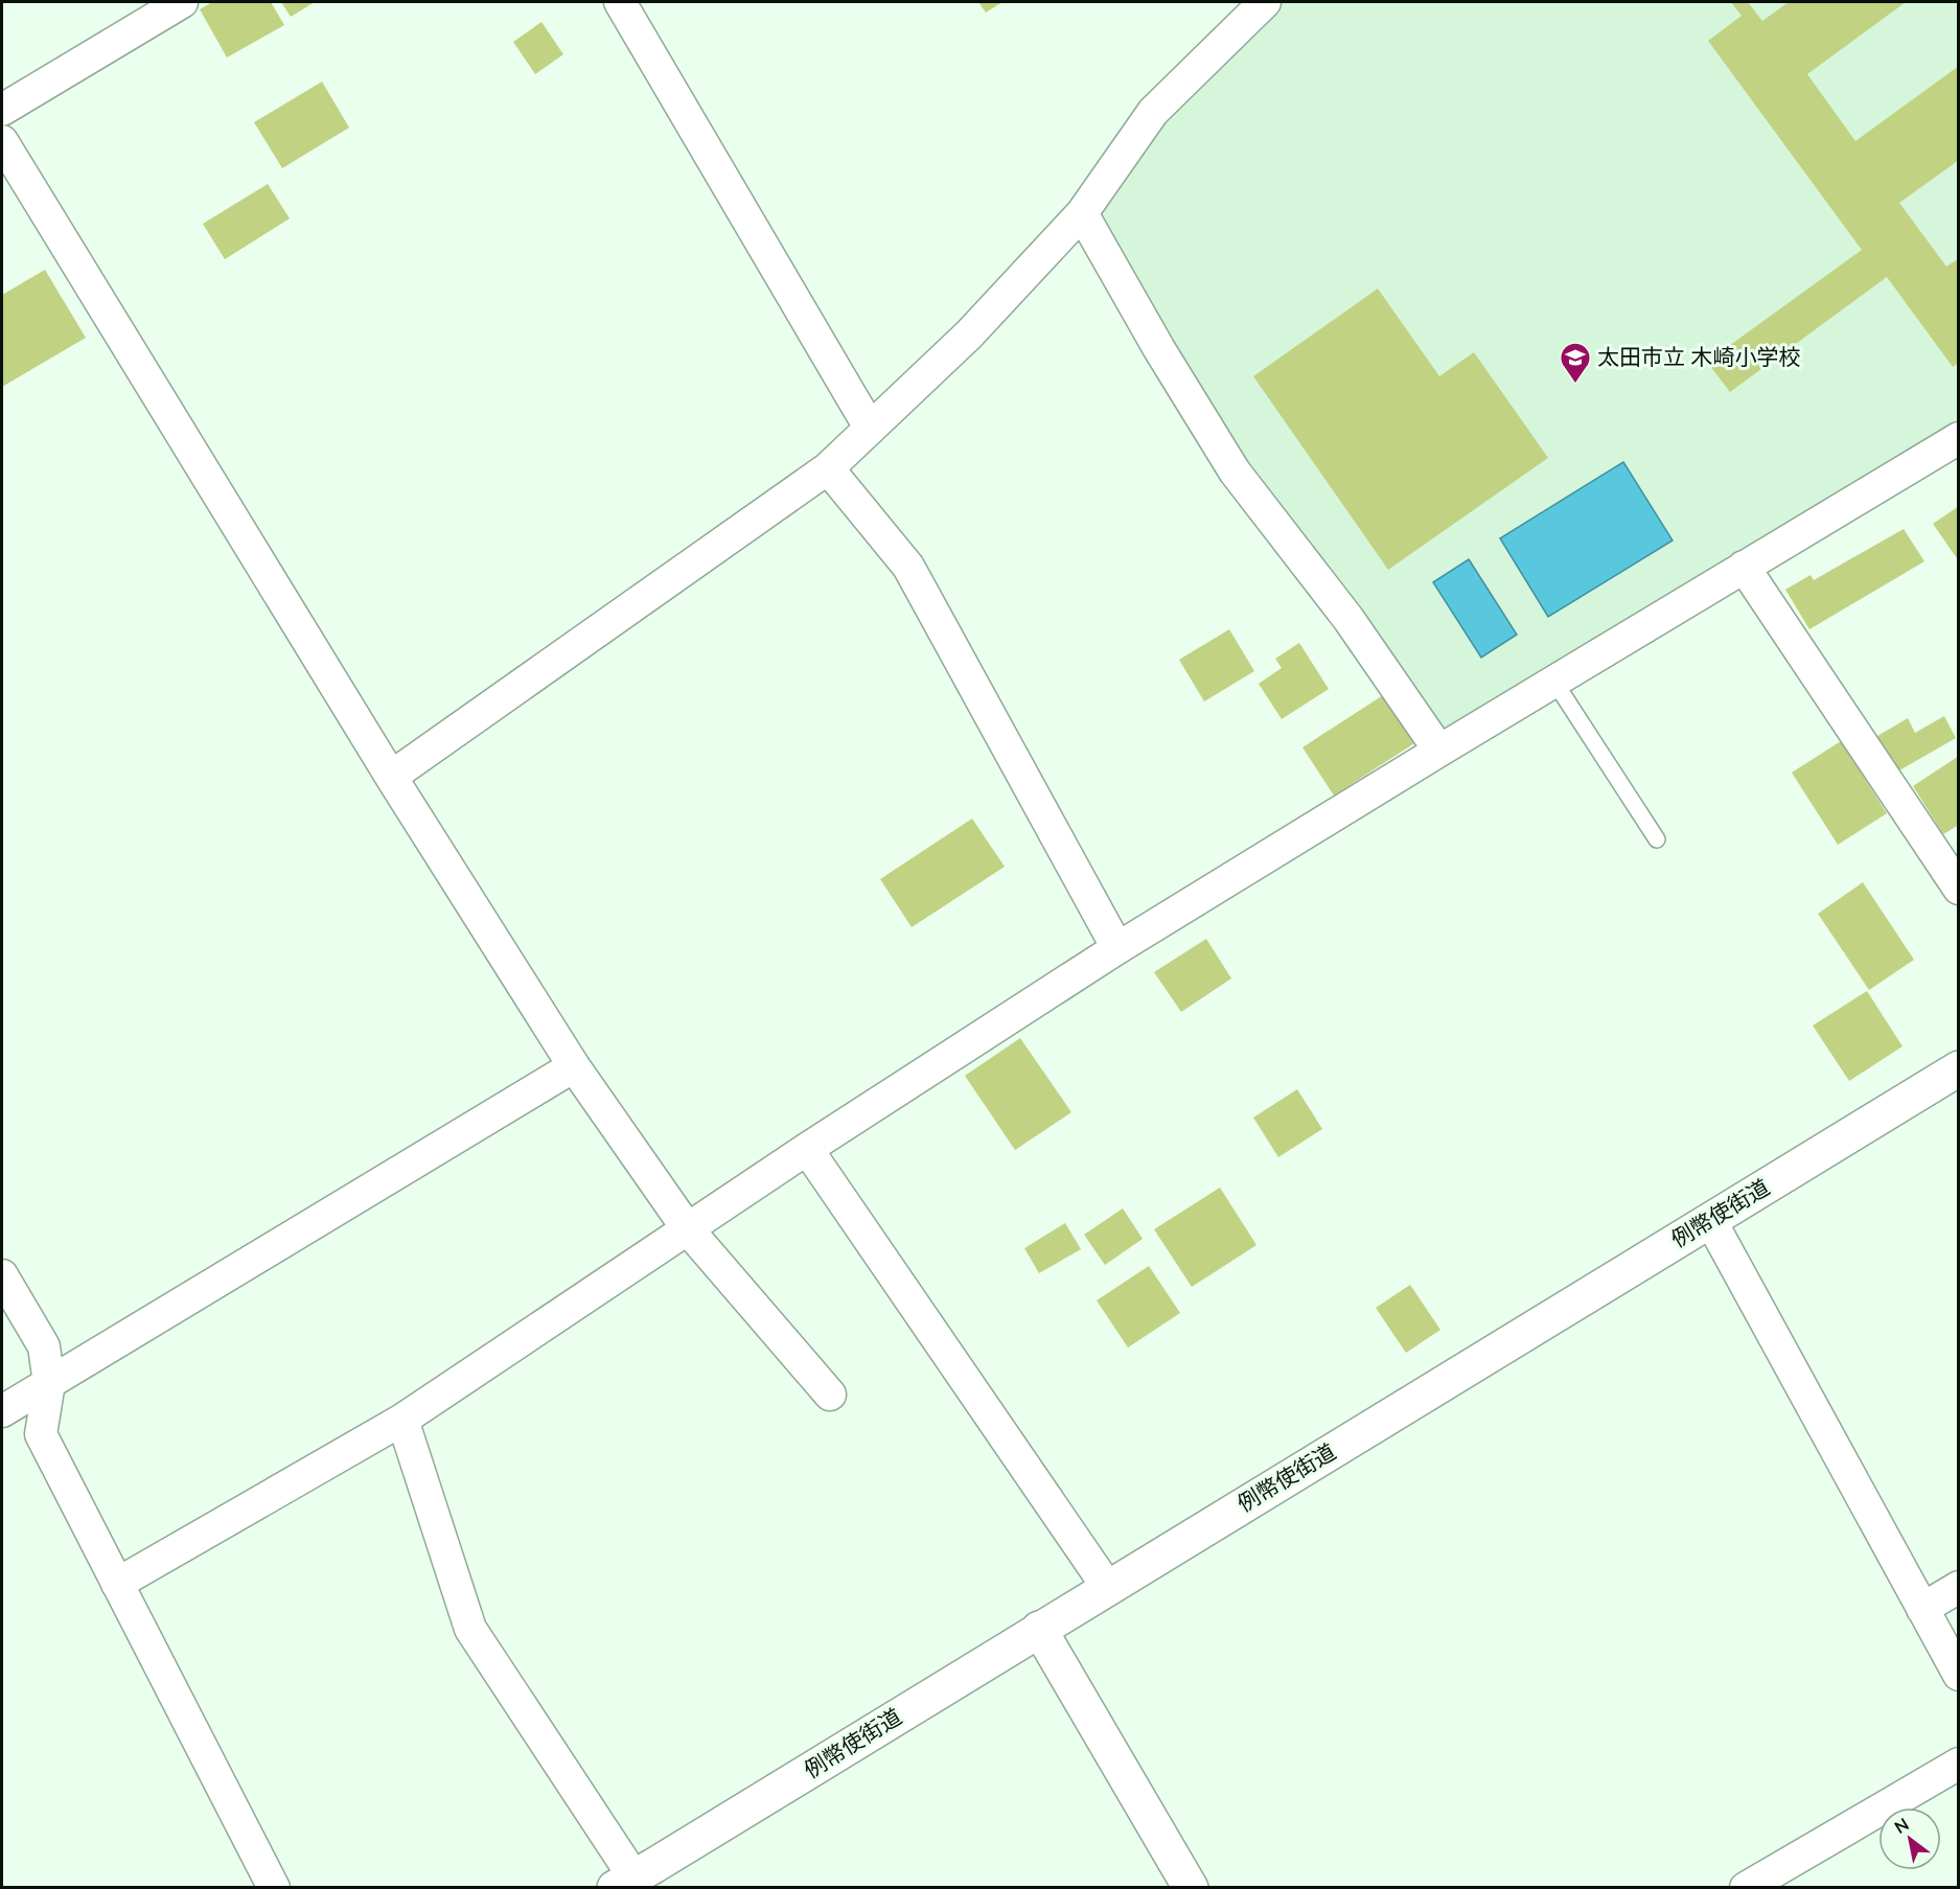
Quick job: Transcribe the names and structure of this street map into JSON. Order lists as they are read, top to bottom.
{
  "streets": {
    "main road": ["例幣使街道"]
  },
  "places": {
    "school or university": ["太田市立 木崎小学校"]
  },
  "north": "top left"
}
